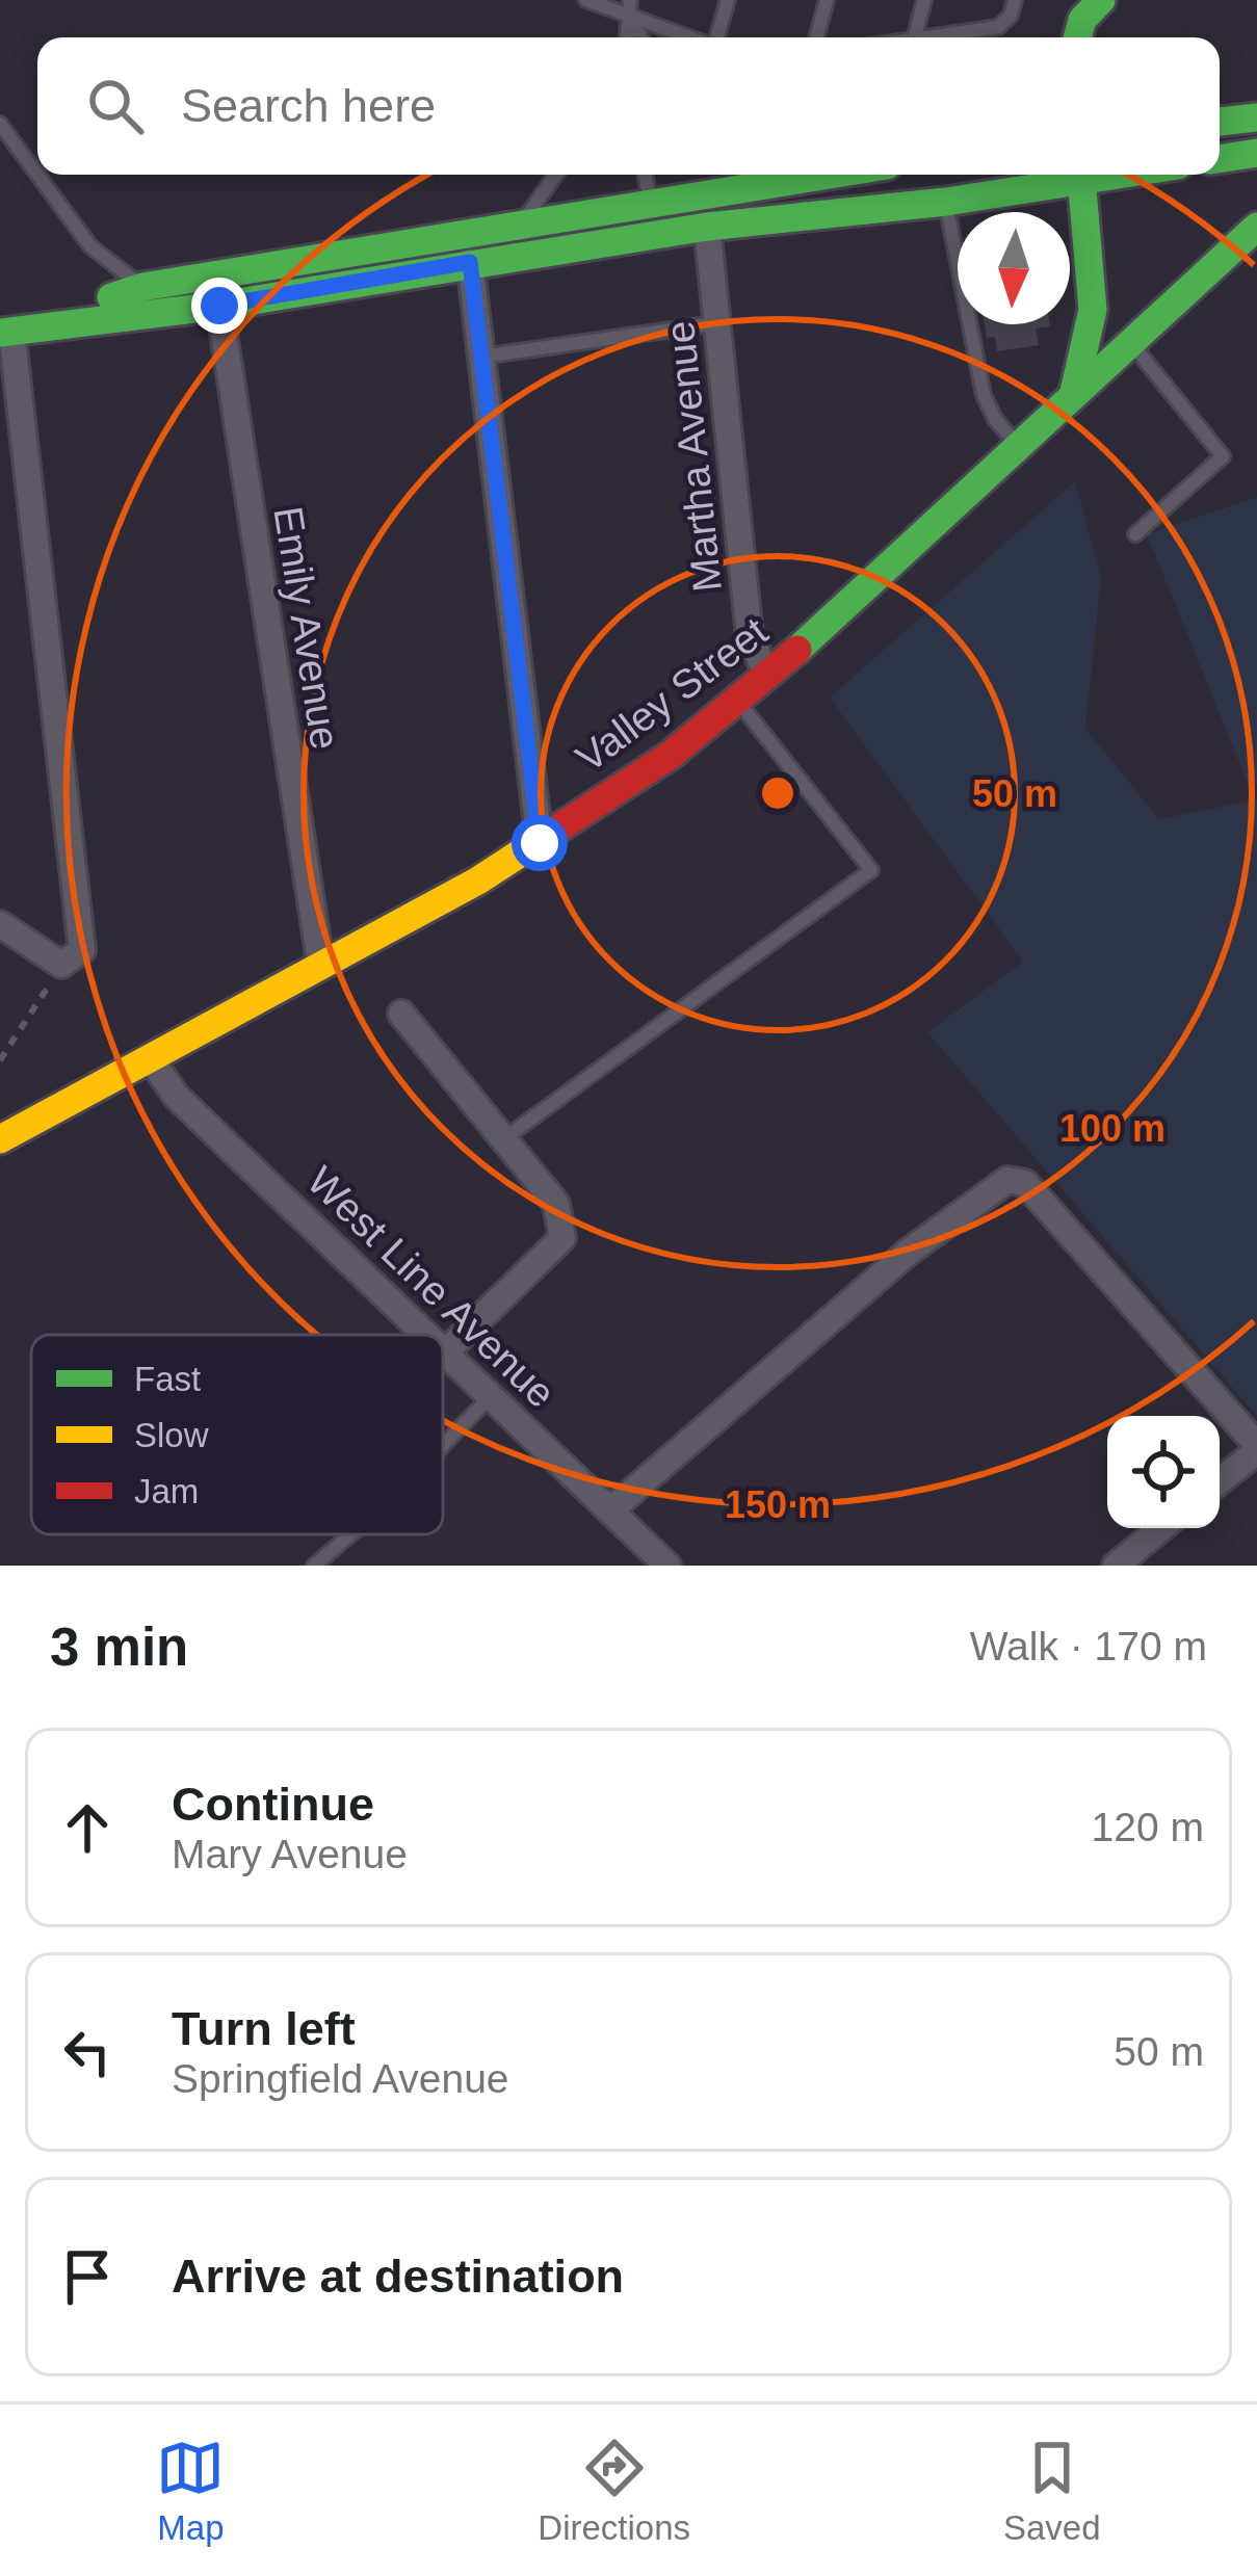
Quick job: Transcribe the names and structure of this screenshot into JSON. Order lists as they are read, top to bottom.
{
  "streets": {
    "main road": ["Valley Street"],
    "street": ["Martha Avenue", "Emily Avenue", "West Line Avenue"]
  },
  "crossings": [
    ["Martha Avenue", "Valley Street"],
    ["Emily Avenue", "Valley Street"],
    ["Valley Street", "West Line Avenue"]
  ],
  "legend": ["Fast", "Slow", "Jam"],
  "north": "bottom",
  "page": {
    "search": "Search here",
    "heading": ["3 min", "Walk · 170 m"],
    "list": [
      ["Continue", "Mary Avenue", "120 m"],
      ["Turn left", "Springfield Avenue", "50 m"],
      "Arrive at destination"
    ],
    "nav": ["Map", "Directions", "Saved"]
  },
  "rings": ["50 m", "100 m", "150 m"]
}
